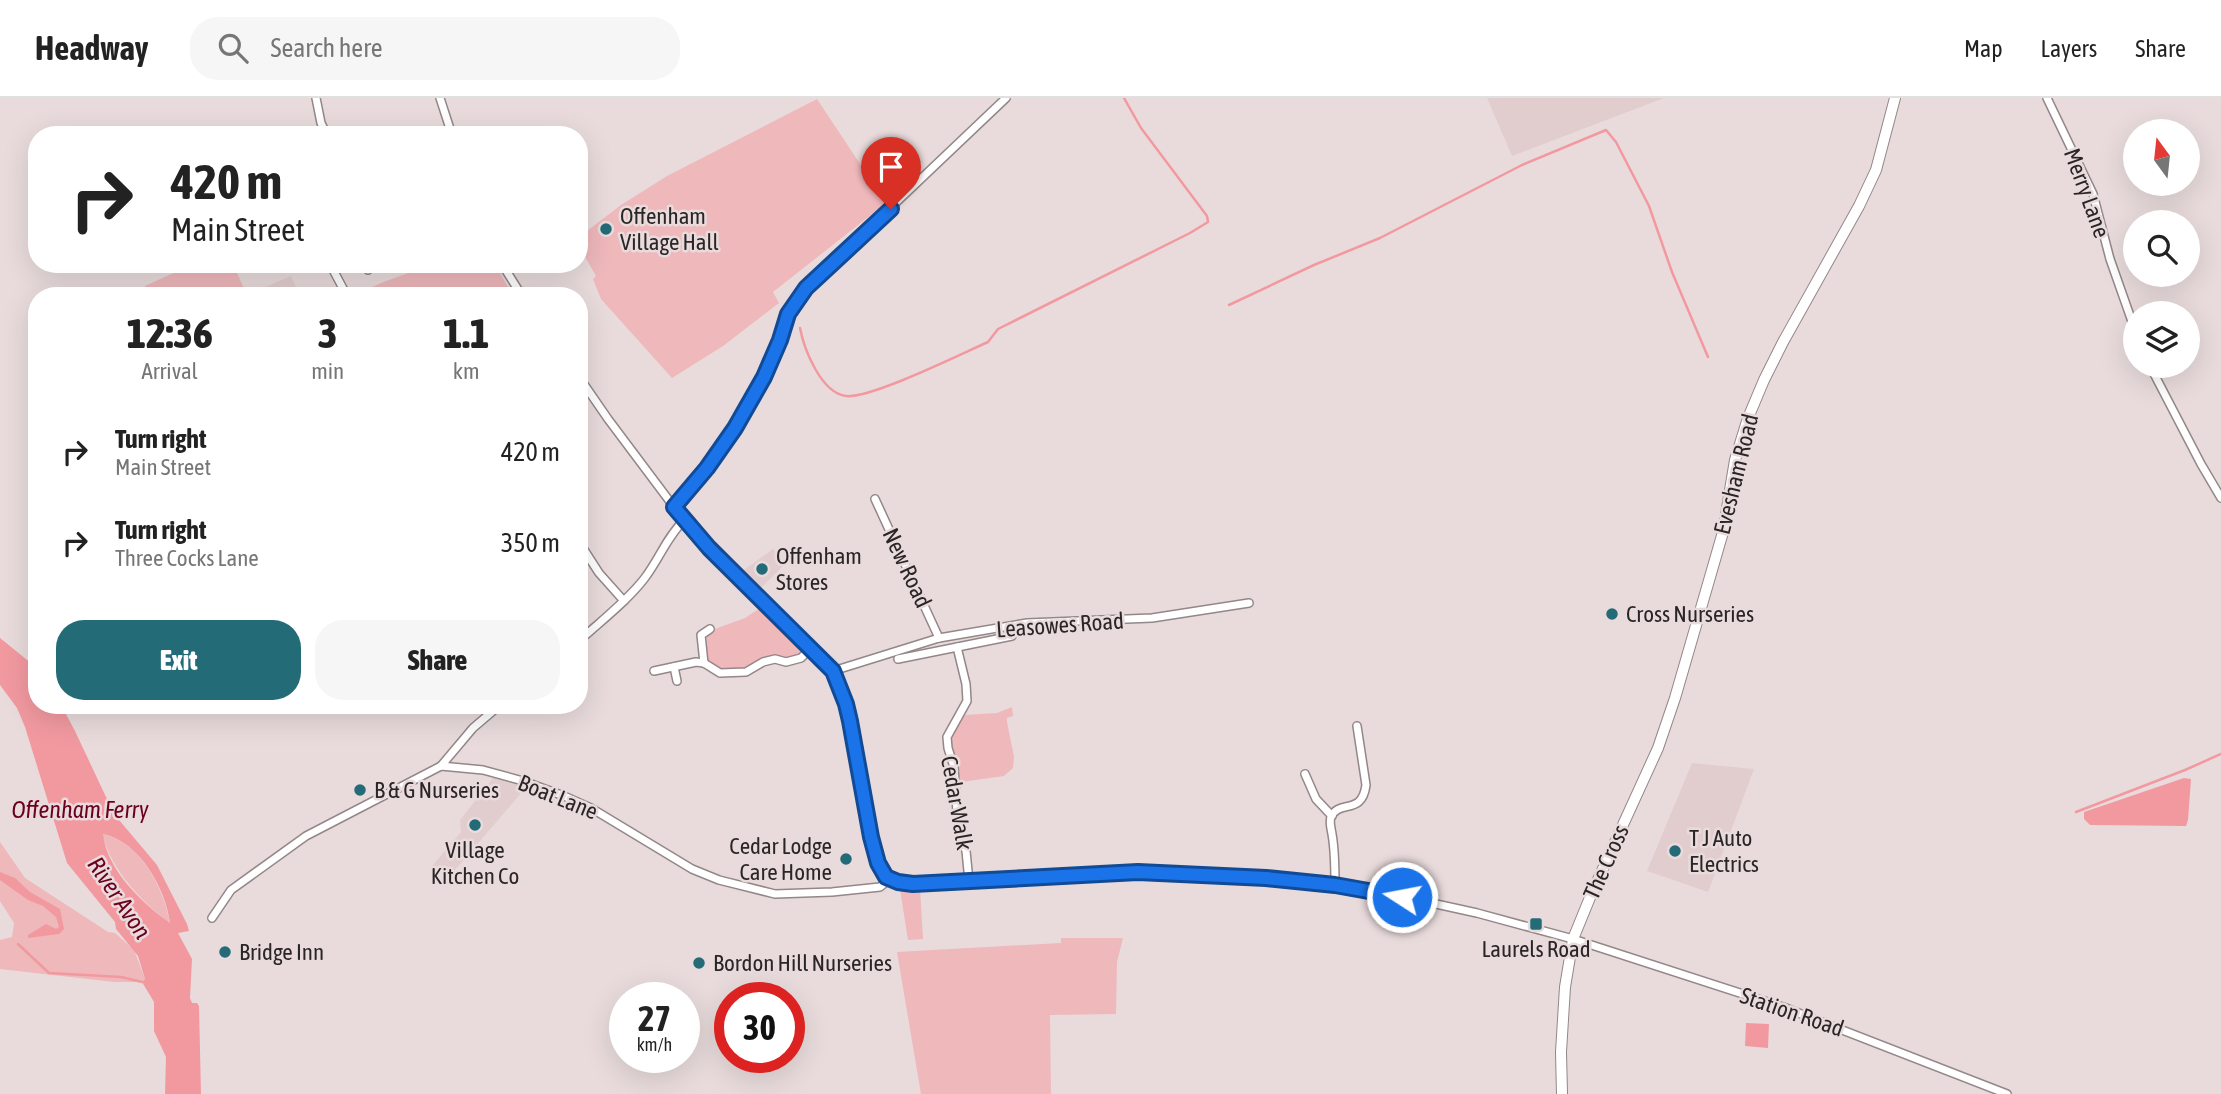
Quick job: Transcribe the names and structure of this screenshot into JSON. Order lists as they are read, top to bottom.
{
  "streets": {
    "main road": ["Evesham Road", "The Cross"],
    "street": [
      "Merry Lane",
      "New Road",
      "Leasowes Road",
      "Boat Lane",
      "Cedar Walk",
      "Station Road"
    ]
  },
  "crossings": [
    ["Evesham Road", "The Cross"],
    ["New Road", "Leasowes Road"],
    ["The Cross", "Station Road"]
  ],
  "water": ["Offenham Ferry", "River Avon"],
  "places": {
    "other": [
      "Offenham Village Hall",
      "Offenham Stores",
      "Cross Nurseries",
      "B & G Nurseries",
      "Village Kitchen Co",
      "T J Auto Electrics",
      "Cedar Lodge Care Home",
      "Bridge Inn",
      "Bordon Hill Nurseries"
    ],
    "transit": ["Laurels Road"]
  },
  "north": "top",
  "page": {
    "header": "Headway",
    "search": "Search here",
    "nav": ["Map", "Layers", "Share"],
    "turn": ["420 m", "Main Street"],
    "eta": [
      "12:36",
      "Arrival",
      "3",
      "min",
      "1.1",
      "km"
    ],
    "list": [
      {
        "name": "Turn right",
        "note": "Main Street",
        "value": "420 m"
      },
      {
        "name": "Turn right",
        "note": "Three Cocks Lane",
        "value": "350 m"
      }
    ],
    "buttons": ["Exit", "Share"],
    "speed": "27 km/h",
    "limit": "30"
  }
}
